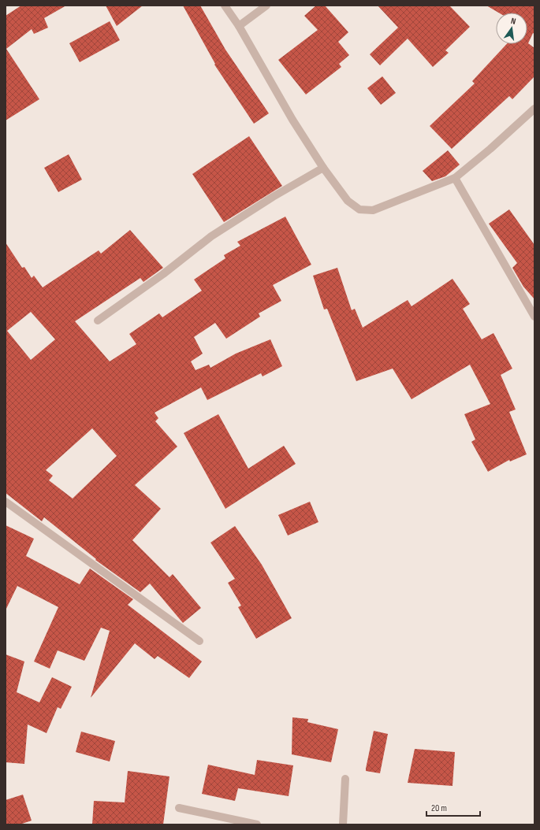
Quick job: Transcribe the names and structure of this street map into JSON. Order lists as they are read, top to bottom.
{
  "scale_bar": "20 m",
  "north": "top"
}
